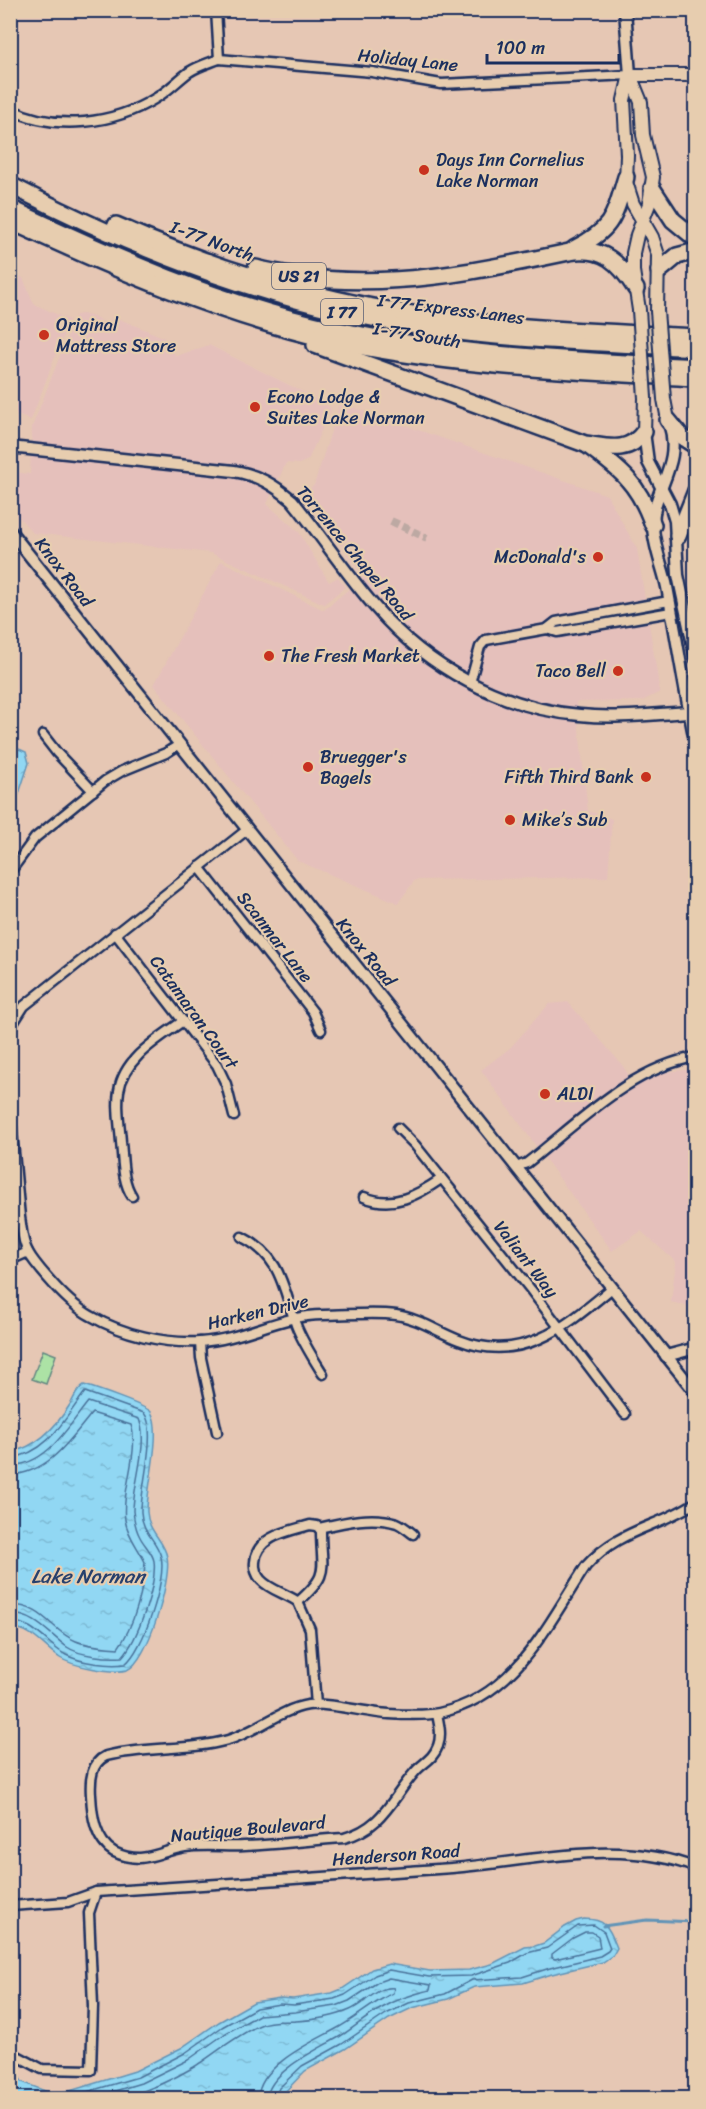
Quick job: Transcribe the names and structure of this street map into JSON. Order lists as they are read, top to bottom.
{
  "streets": {
    "highway": [
      "I-77 North",
      "US 21",
      "I 77 Express Lanes",
      "I 77",
      "I-77 South"
    ],
    "street": [
      "Holiday Lane",
      "Torrence Chapel Road",
      "Knox Road",
      "Scanmar Lane",
      "Catamaran Court",
      "Valiant Way",
      "Harken Drive",
      "Nautique Boulevard",
      "Henderson Road"
    ]
  },
  "crossings": [
    ["Holiday Lane", "US 21"],
    ["I-77 North", "US 21"],
    ["I-77 North", "I 77 Express Lanes"],
    ["Knox Road", "Harken Drive"],
    ["Valiant Way", "Harken Drive"]
  ],
  "water": ["Lake Norman"],
  "places": [
    "Days Inn Cornelius Lake Norman",
    "Original Mattress Store",
    "Econo Lodge & Suites Lake Norman",
    "McDonald's",
    "The Fresh Market",
    "Taco Bell",
    "Bruegger's Bagels",
    "Fifth Third Bank",
    "Mike’s Sub",
    "ALDI"
  ],
  "scale_bar": "100 m"
}
